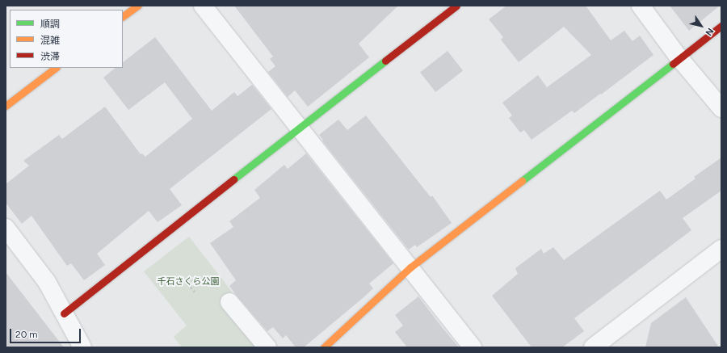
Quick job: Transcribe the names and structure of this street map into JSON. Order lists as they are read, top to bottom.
{
  "parks": ["千石さくら公園"],
  "legend": ["順調", "混雑", "渋滞"],
  "scale_bar": "20 m",
  "north": "bottom right"
}
